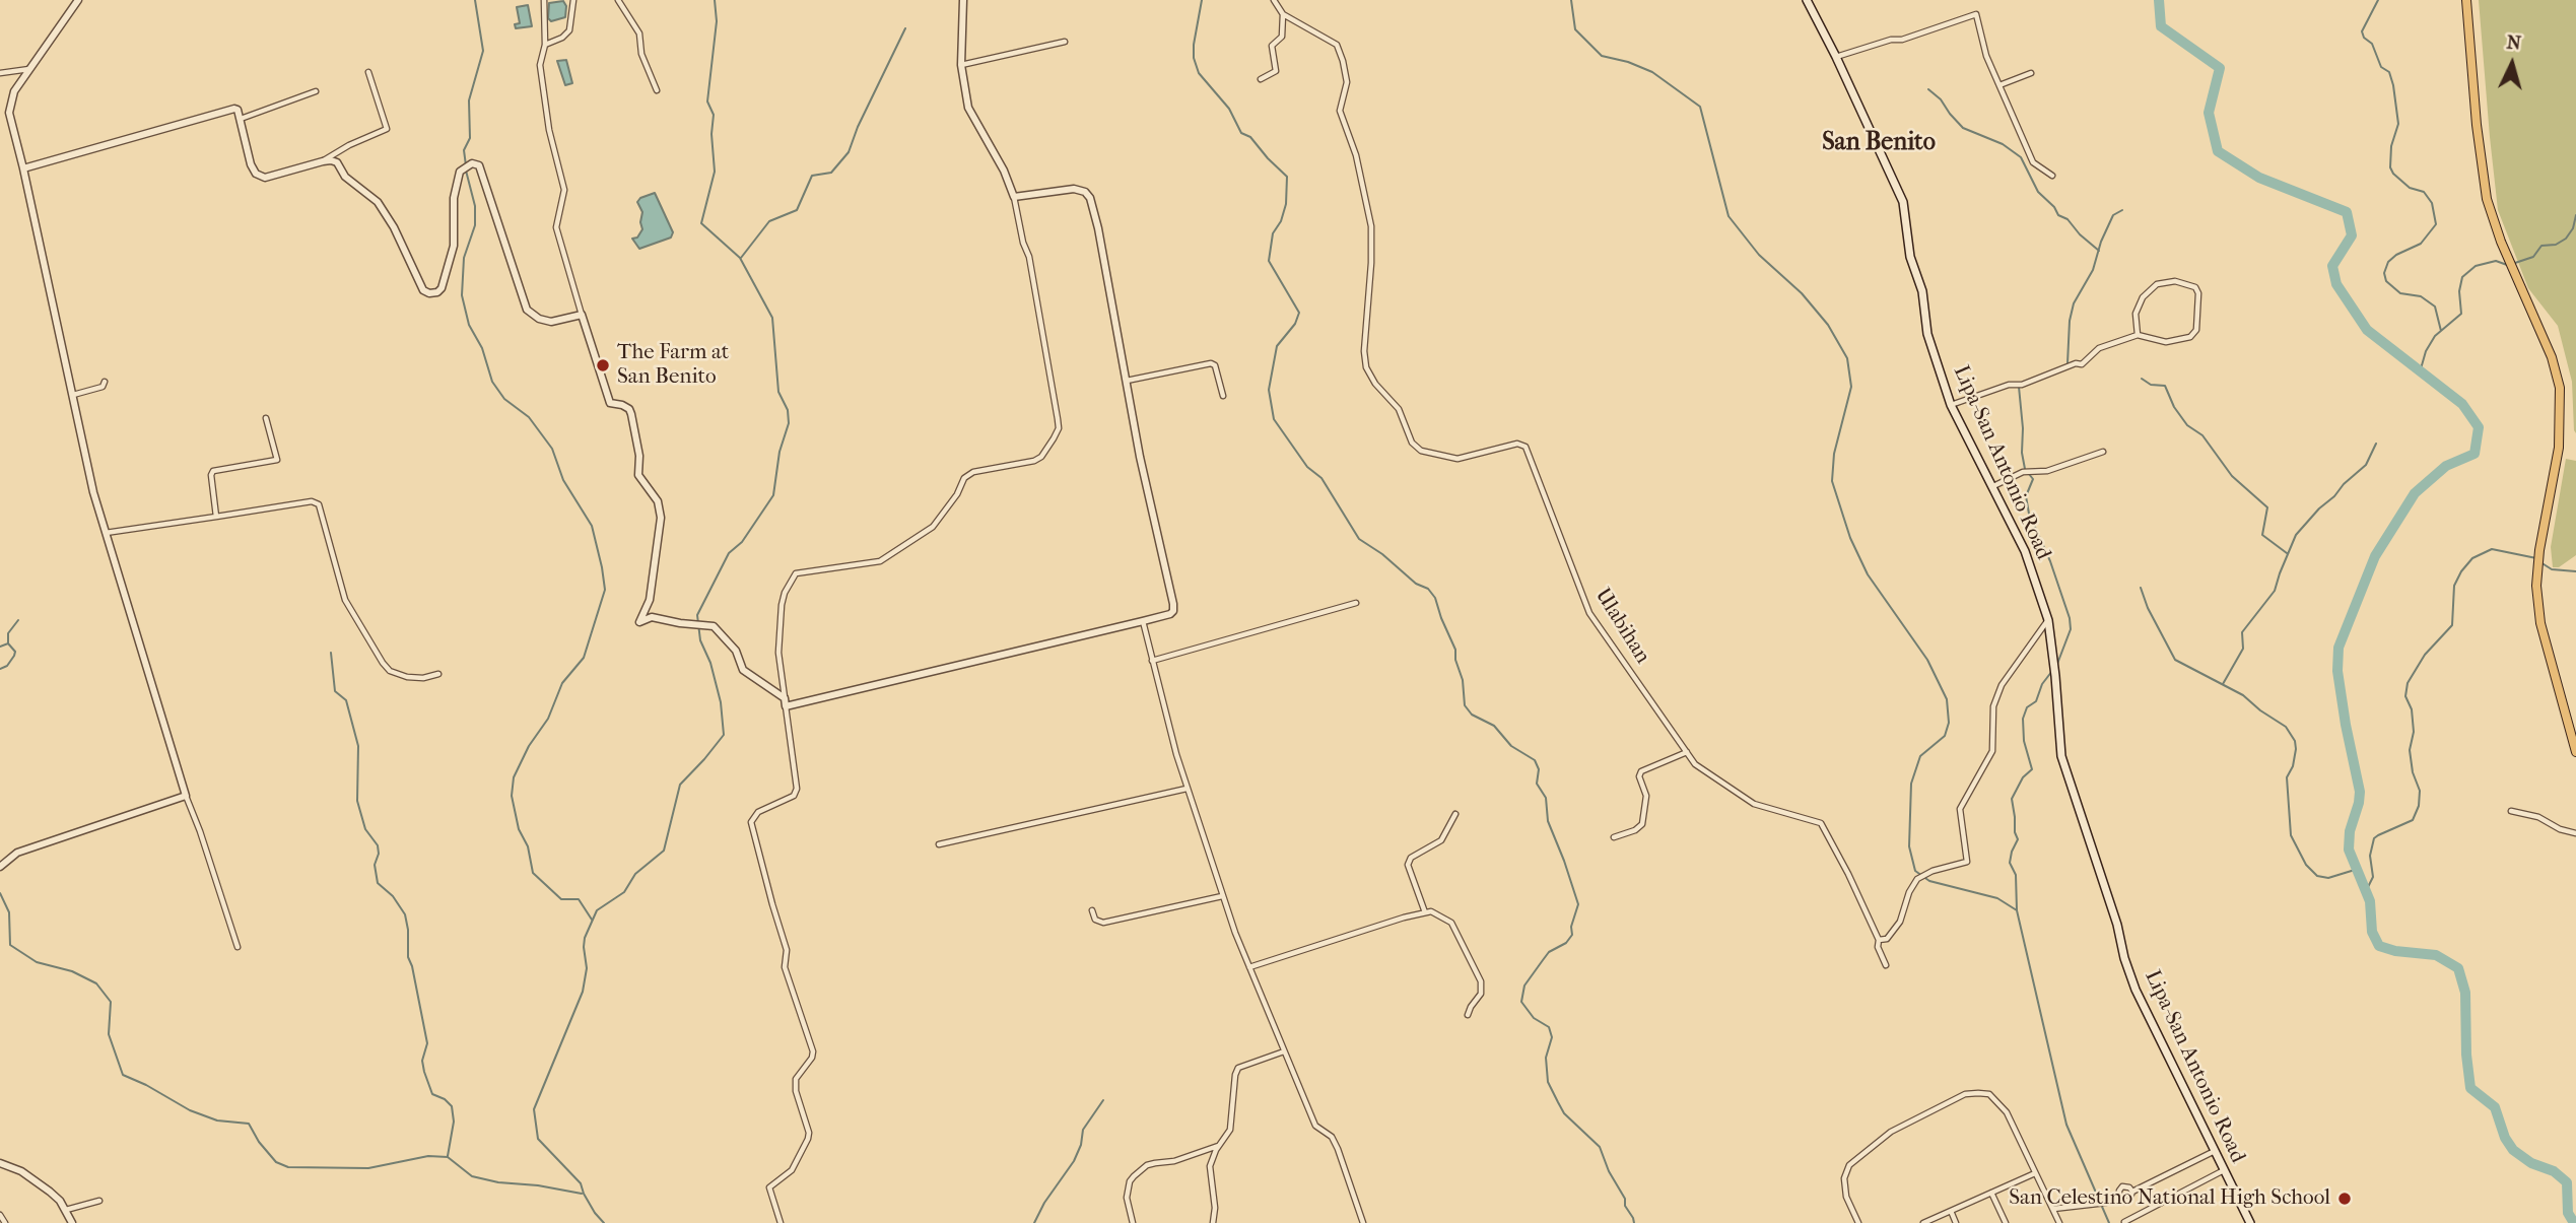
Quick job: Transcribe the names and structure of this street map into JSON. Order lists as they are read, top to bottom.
{
  "streets": {
    "main road": ["Lipa-San Antonio Road"],
    "street": ["Ulabihan"]
  },
  "districts": ["San Benito"],
  "places": ["The Farm at San Benito", "San Celestino National High School"],
  "north": "top"
}
